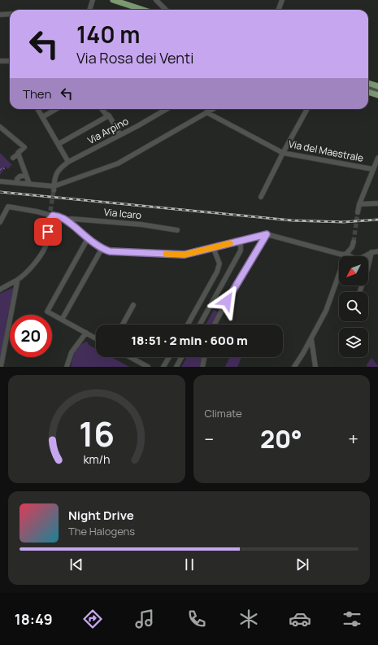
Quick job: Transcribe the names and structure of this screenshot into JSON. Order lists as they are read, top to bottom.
{
  "streets": {
    "street": ["Via Arpino", "Via del Maestrale", "Via Icaro"]
  },
  "north": "bottom left",
  "page": {
    "turn": ["140 m", "Via Rosa dei Venti"],
    "then": "Then",
    "limit": "20",
    "trip": "18:51 · 2 min · 600 m",
    "tile": "Climate",
    "heat": ["−", "20°", "+"],
    "song": ["Night Drive", "The Halogens"],
    "tabs": "18:49",
    "gauge": ["16", "km/h"]
  }
}
